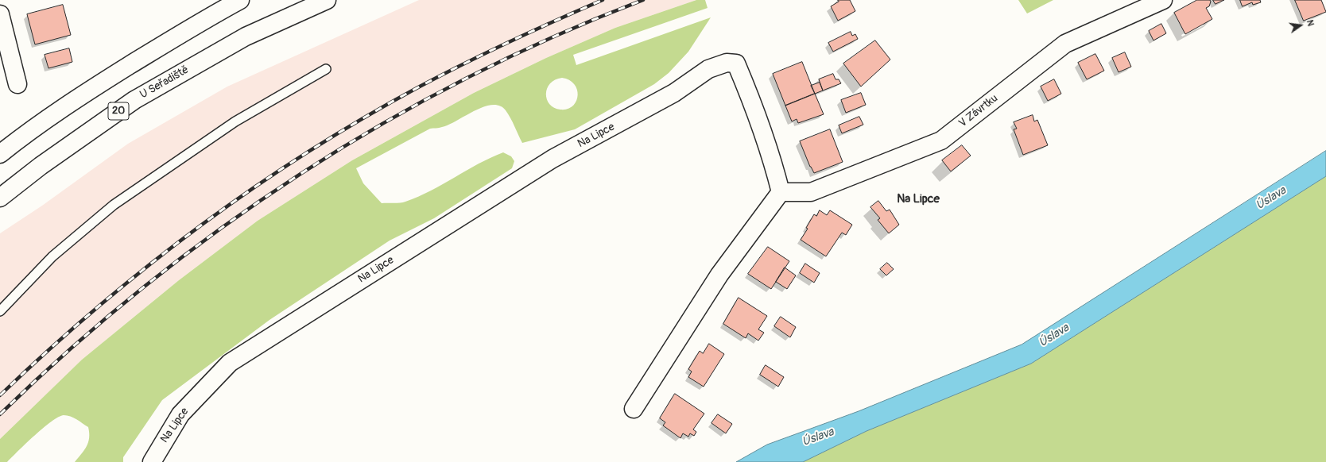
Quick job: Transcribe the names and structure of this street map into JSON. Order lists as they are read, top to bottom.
{
  "streets": {
    "main road": [
      "U Seřadiště",
      "20",
      "V Závrtku",
      "Na Lipce"
    ]
  },
  "crossings": [
    ["V Závrtku", "Na Lipce"]
  ],
  "districts": ["Na Lipce"],
  "water": ["Úslava"],
  "north": "right"
}
